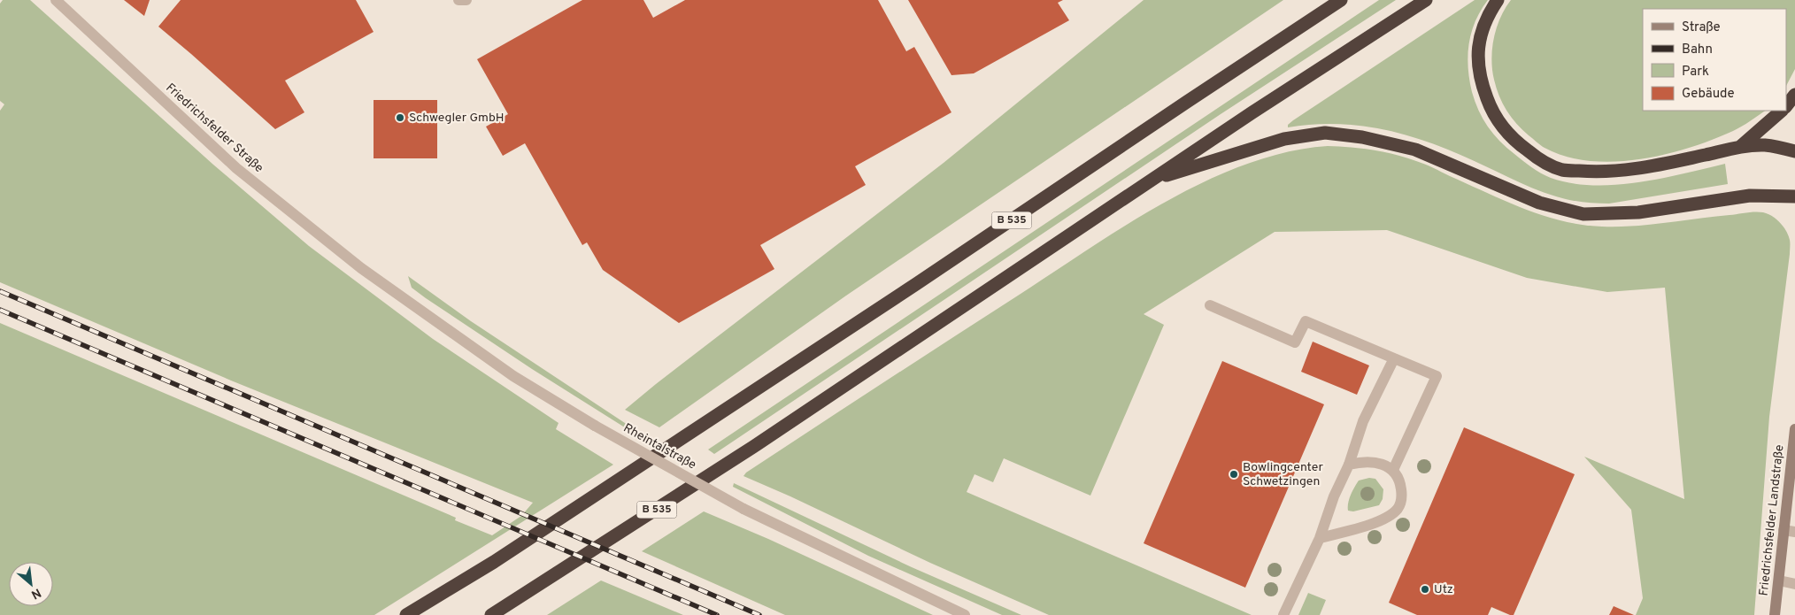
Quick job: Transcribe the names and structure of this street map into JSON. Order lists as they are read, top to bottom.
{
  "streets": {
    "highway": ["B 535"],
    "main road": ["Friedrichsfelder Landstraße"],
    "street": ["Friedrichsfelder Straße", "Rheintalstraße"]
  },
  "crossings": [
    ["Friedrichsfelder Straße", "Rheintalstraße"]
  ],
  "places": ["Schwegler GmbH", "Bowlingcenter Schwetzingen", "Utz"],
  "legend": [
    "Straße",
    "Bahn",
    "Park",
    "Gebäude"
  ],
  "north": "bottom right"
}
